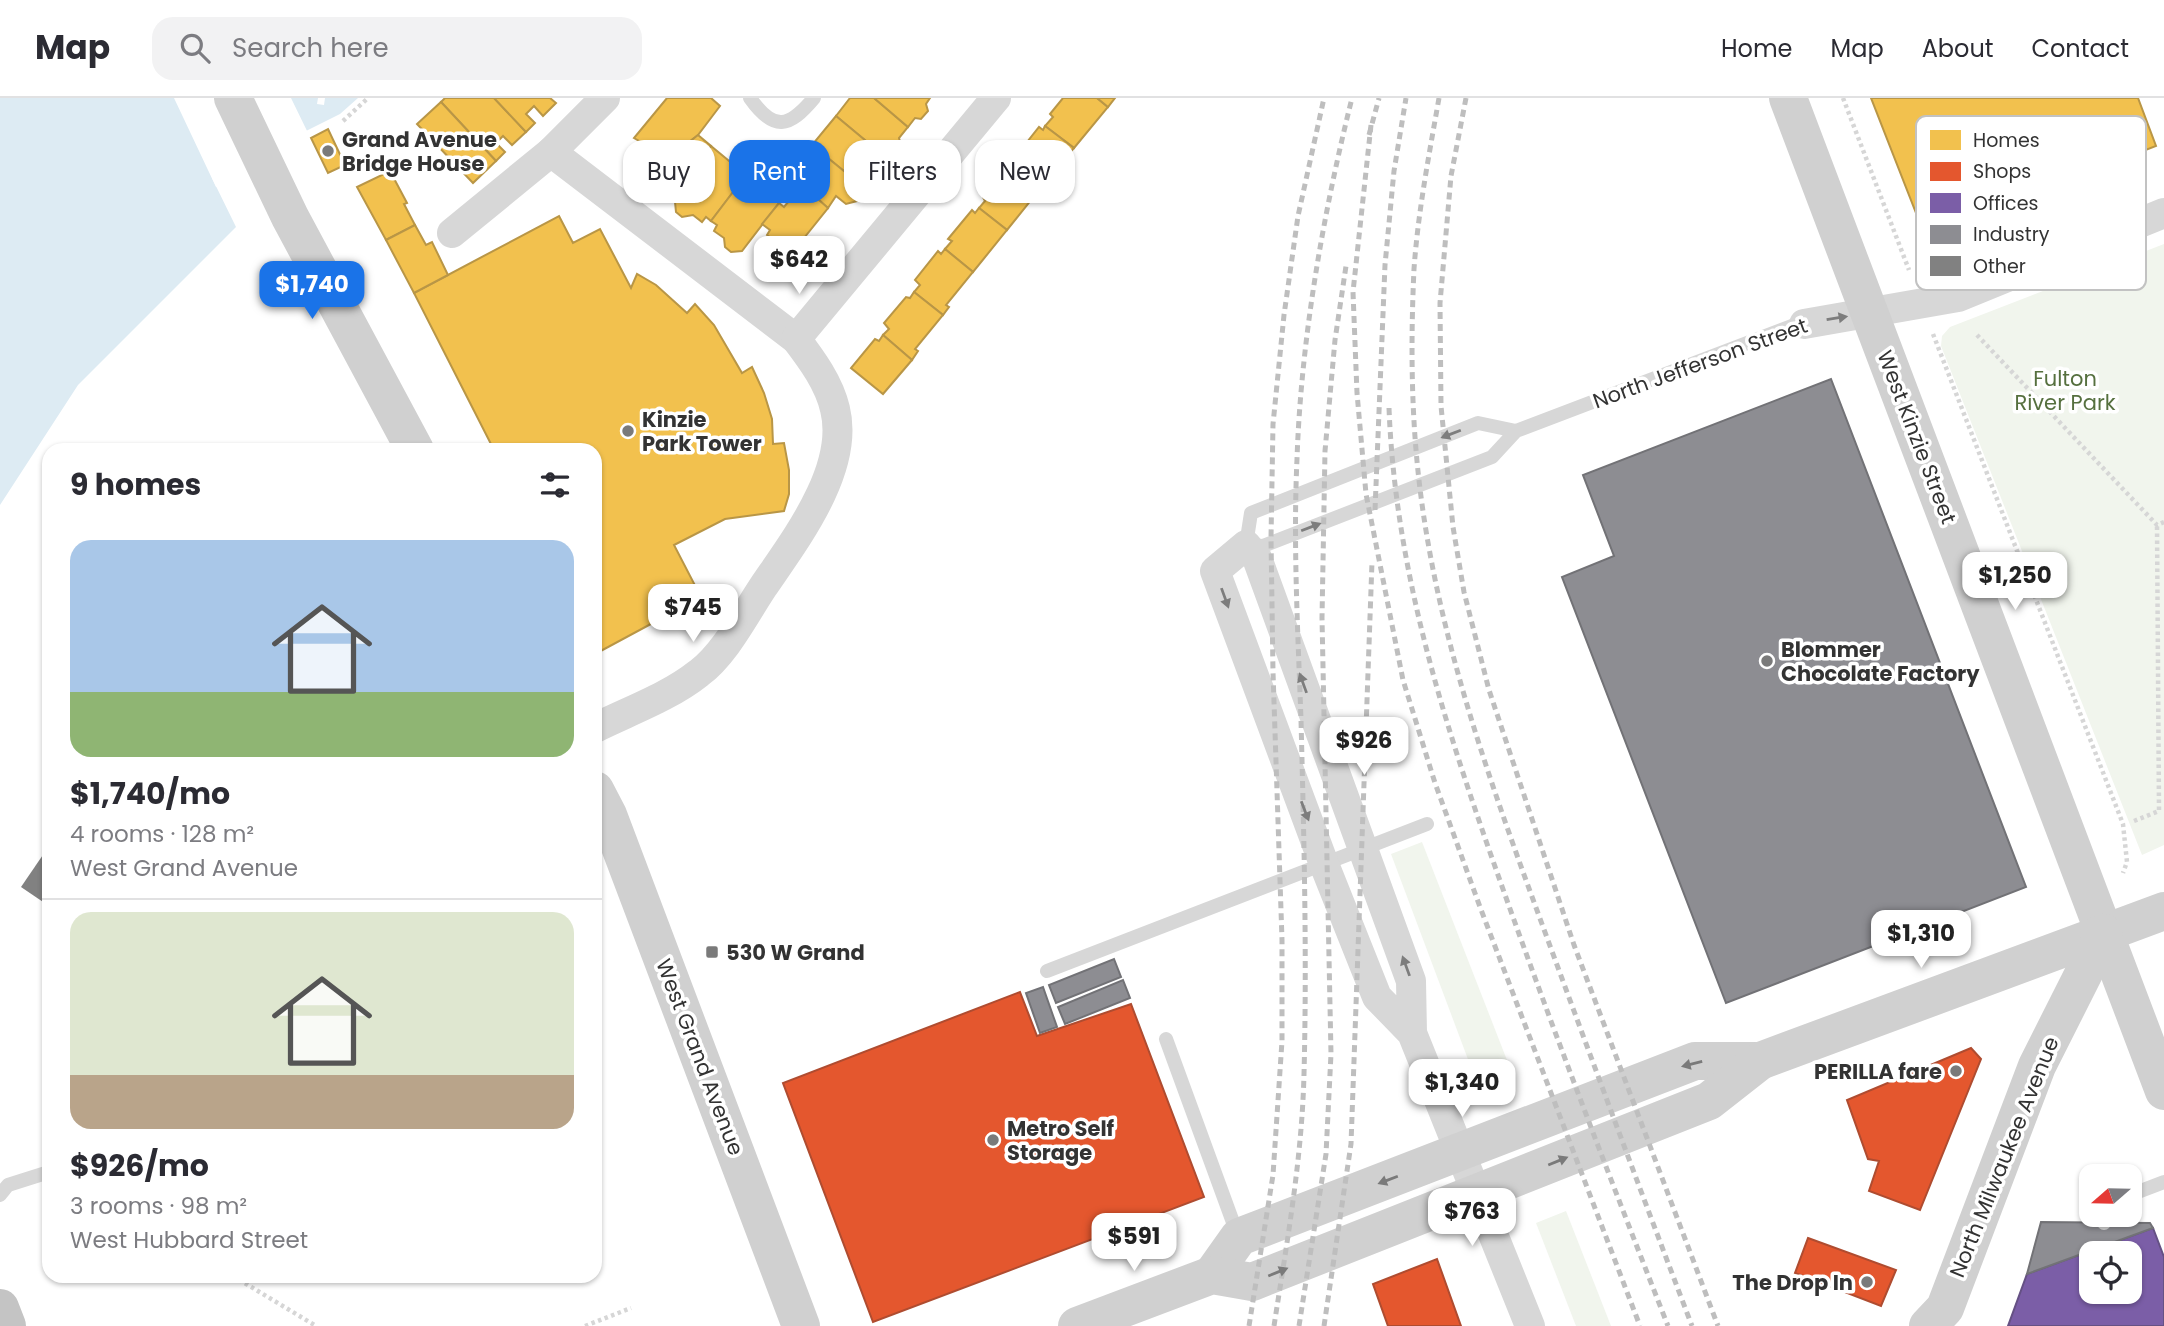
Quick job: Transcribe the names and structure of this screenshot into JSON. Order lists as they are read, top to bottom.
{
  "streets": {
    "main road": ["West Kinzie Street", "West Grand Avenue", "North Milwaukee Avenue"],
    "street": ["North Jefferson Street"]
  },
  "crossings": [
    ["North Jefferson Street", "West Kinzie Street"],
    ["West Kinzie Street", "North Milwaukee Avenue"]
  ],
  "one_way": ["North Jefferson Street"],
  "parks": ["Fulton River Park"],
  "places": {
    "other": [
      "Grand Avenue Bridge House",
      "Kinzie Park Tower",
      "Blommer Chocolate Factory",
      "PERILLA fare",
      "Metro Self Storage",
      "The Drop In"
    ],
    "transit": ["530 W Grand"]
  },
  "legend": [
    "Homes",
    "Shops",
    "Offices",
    "Industry",
    "Other"
  ],
  "north": "left",
  "page": {
    "header": "Map",
    "search": "Search here",
    "nav": [
      "Home",
      "Map",
      "About",
      "Contact"
    ],
    "chip": [
      "Buy",
      "Rent",
      "Filters",
      "New"
    ],
    "price": [
      "$642",
      "$1,740",
      "$1,250",
      "$745",
      "$926",
      "$1,310",
      "$1,340",
      "$763",
      "$591"
    ],
    "heading": "9 homes",
    "list": [
      {
        "name": "$1,740/mo",
        "note": "4 rooms · 128 m² · West Grand Avenue"
      },
      {
        "name": "$926/mo",
        "note": "3 rooms · 98 m² · West Hubbard Street"
      }
    ]
  }
}
